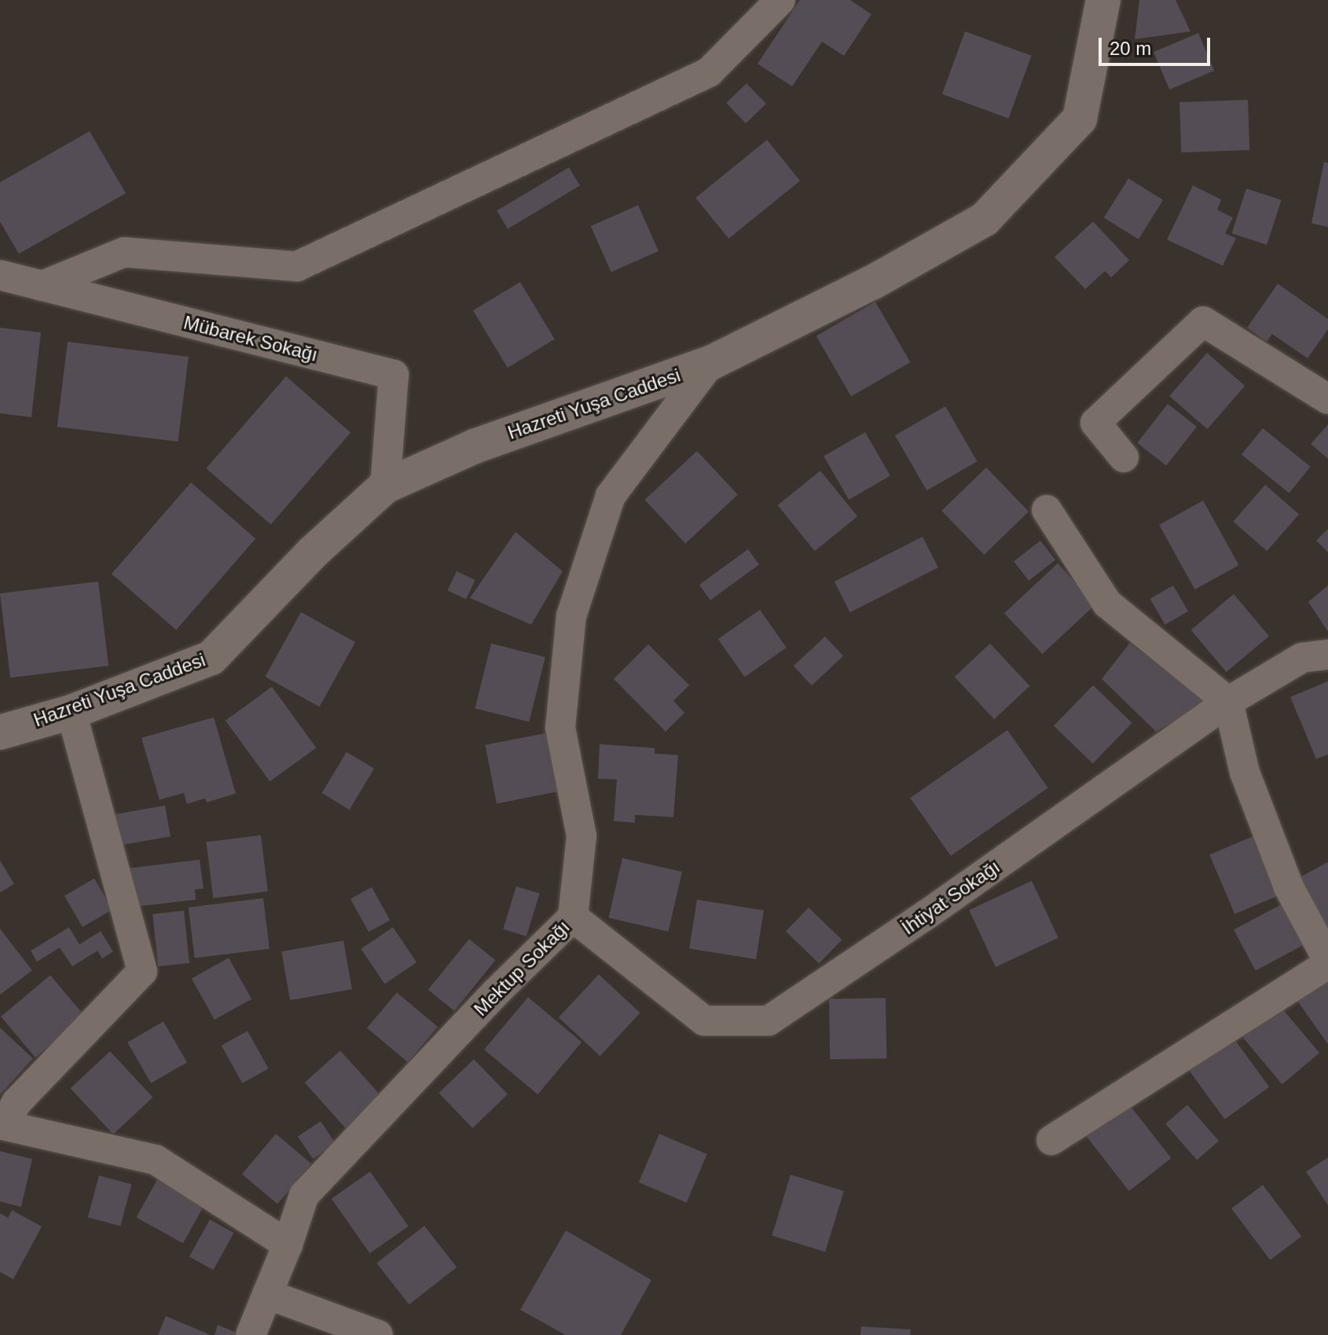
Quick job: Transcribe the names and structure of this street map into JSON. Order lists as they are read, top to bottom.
{
  "streets": {
    "street": [
      "Mübarek Sokağı",
      "Hazreti Yuşa Caddesi",
      "İhtiyat Sokağı",
      "Mektup Sokağı"
    ]
  },
  "crossings": [
    ["Mübarek Sokağı", "Hazreti Yuşa Caddesi"],
    ["Hazreti Yuşa Caddesi", "Mektup Sokağı"],
    ["İhtiyat Sokağı", "Mektup Sokağı"]
  ],
  "scale_bar": "20 m"
}
